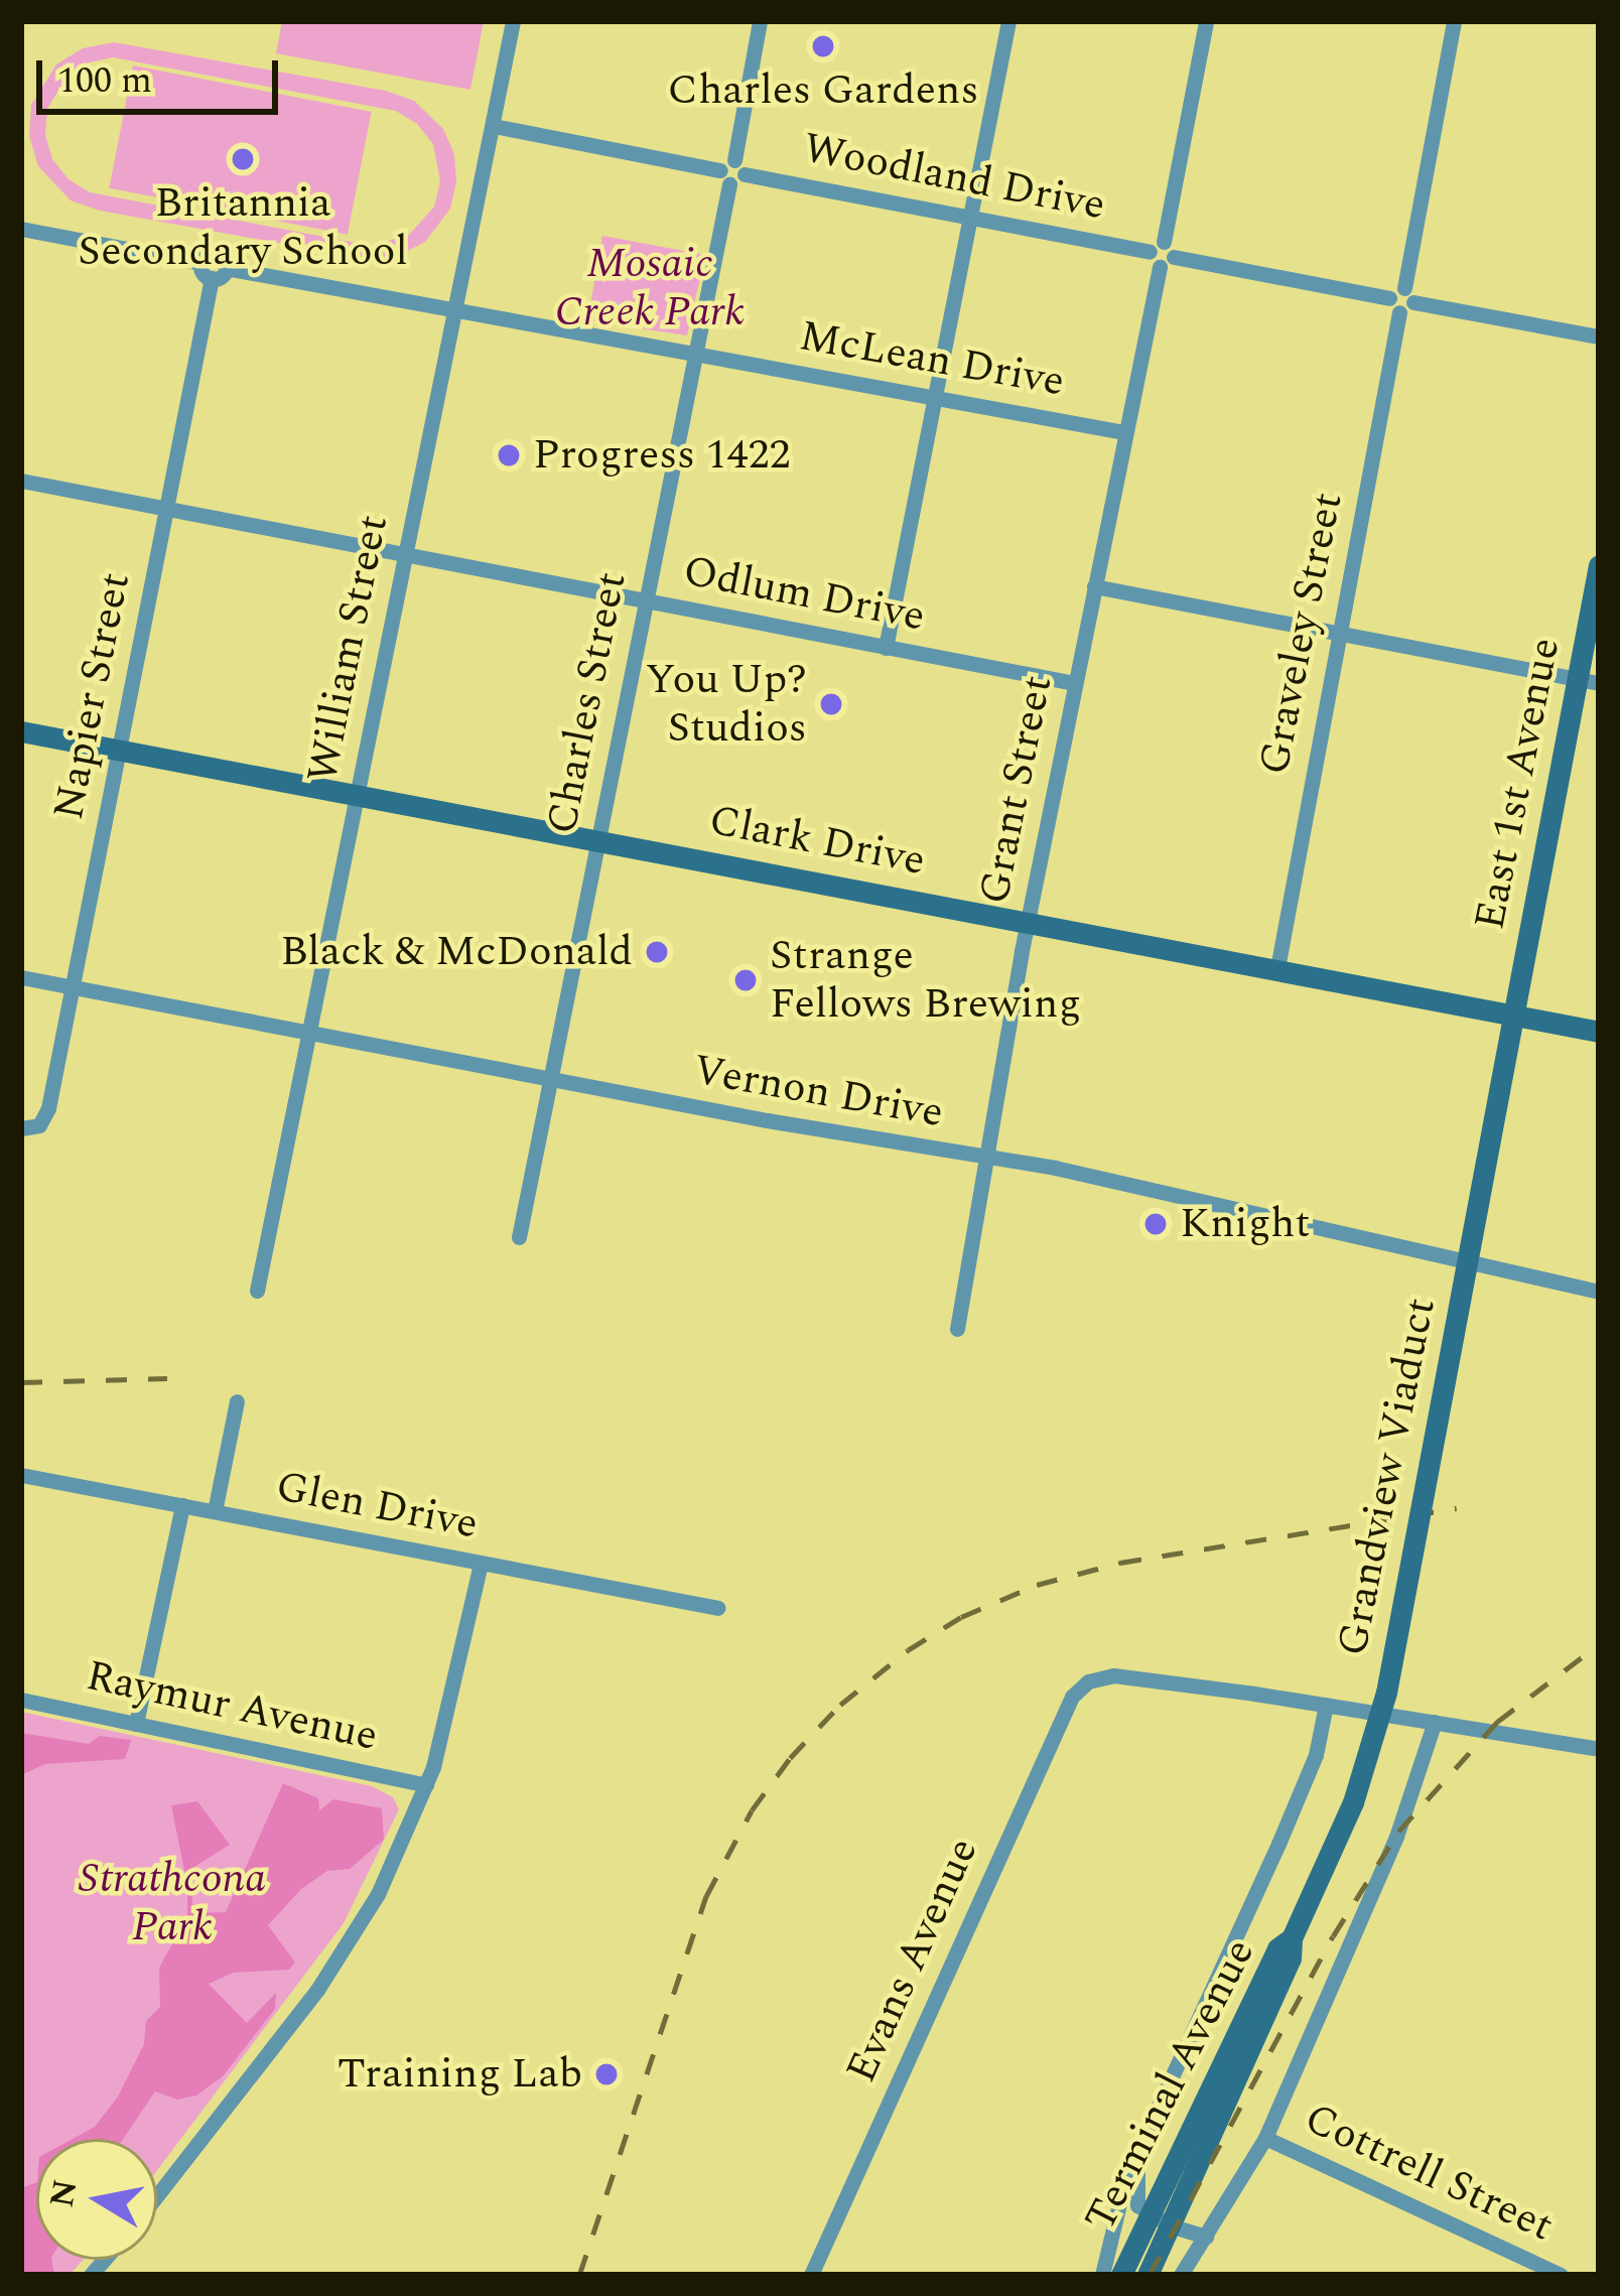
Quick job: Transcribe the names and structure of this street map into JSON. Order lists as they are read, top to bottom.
{
  "streets": {
    "main road": [
      "East 1st Avenue",
      "Clark Drive",
      "Grandview Viaduct",
      "Terminal Avenue"
    ],
    "street": [
      "Woodland Drive",
      "McLean Drive",
      "Odlum Drive",
      "Graveley Street",
      "William Street",
      "Napier Street",
      "Charles Street",
      "Grant Street",
      "Vernon Drive",
      "Glen Drive",
      "Raymur Avenue",
      "Evans Avenue",
      "Cottrell Street"
    ]
  },
  "crossings": [
    ["Woodland Drive", "Graveley Street"],
    ["Woodland Drive", "William Street"],
    ["Woodland Drive", "Charles Street"],
    ["Woodland Drive", "Grant Street"],
    ["McLean Drive", "William Street"],
    ["McLean Drive", "Napier Street"],
    ["McLean Drive", "Charles Street"],
    ["McLean Drive", "Grant Street"],
    ["Odlum Drive", "William Street"],
    ["Odlum Drive", "Napier Street"],
    ["Odlum Drive", "Charles Street"],
    ["Odlum Drive", "Grant Street"],
    ["Graveley Street", "Clark Drive"],
    ["William Street", "Clark Drive"],
    ["William Street", "Vernon Drive"],
    ["Napier Street", "Clark Drive"],
    ["Napier Street", "Vernon Drive"],
    ["Charles Street", "Clark Drive"],
    ["Charles Street", "Vernon Drive"],
    ["East 1st Avenue", "Clark Drive"],
    ["East 1st Avenue", "Grandview Viaduct"],
    ["Grant Street", "Clark Drive"],
    ["Grant Street", "Vernon Drive"],
    ["Clark Drive", "Grandview Viaduct"],
    ["Grandview Viaduct", "Terminal Avenue"],
    ["Evans Avenue", "Terminal Avenue"]
  ],
  "parks": ["Mosaic Creek Park", "Strathcona Park"],
  "places": [
    "Charles Gardens",
    "Britannia Secondary School",
    "Progress 1422",
    "You Up? Studios",
    "Black & McDonald",
    "Strange Fellows Brewing",
    "Knight",
    "Training Lab"
  ],
  "scale_bar": "100 m",
  "north": "left"
}
